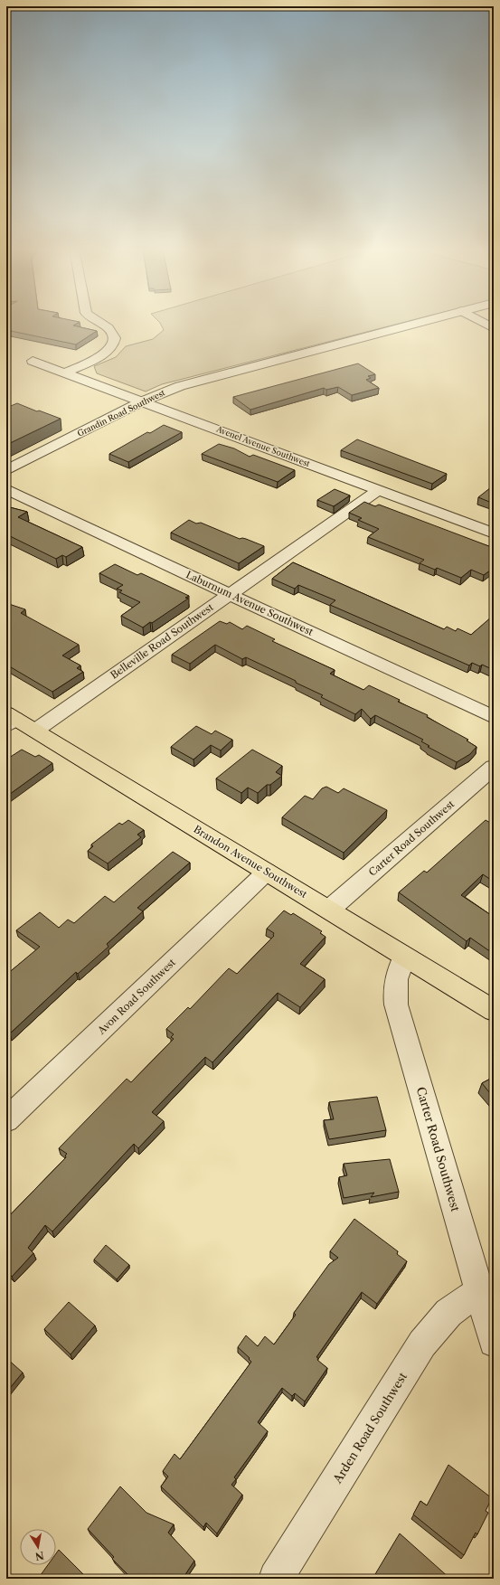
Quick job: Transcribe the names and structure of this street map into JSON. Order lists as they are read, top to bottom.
{
  "streets": {
    "main road": ["Brandon Avenue Southwest"],
    "street": [
      "Grandin Road Southwest",
      "Avenel Avenue Southwest",
      "Laburnum Avenue Southwest",
      "Belleville Road Southwest",
      "Carter Road Southwest",
      "Avon Road Southwest",
      "Arden Road Southwest"
    ]
  },
  "crossings": [
    ["Grandin Road Southwest", "Avenel Avenue Southwest"],
    ["Avenel Avenue Southwest", "Belleville Road Southwest"],
    ["Laburnum Avenue Southwest", "Belleville Road Southwest"],
    ["Belleville Road Southwest", "Brandon Avenue Southwest"],
    ["Carter Road Southwest", "Brandon Avenue Southwest"],
    ["Carter Road Southwest", "Arden Road Southwest"],
    ["Brandon Avenue Southwest", "Avon Road Southwest"]
  ],
  "north": "bottom"
}
